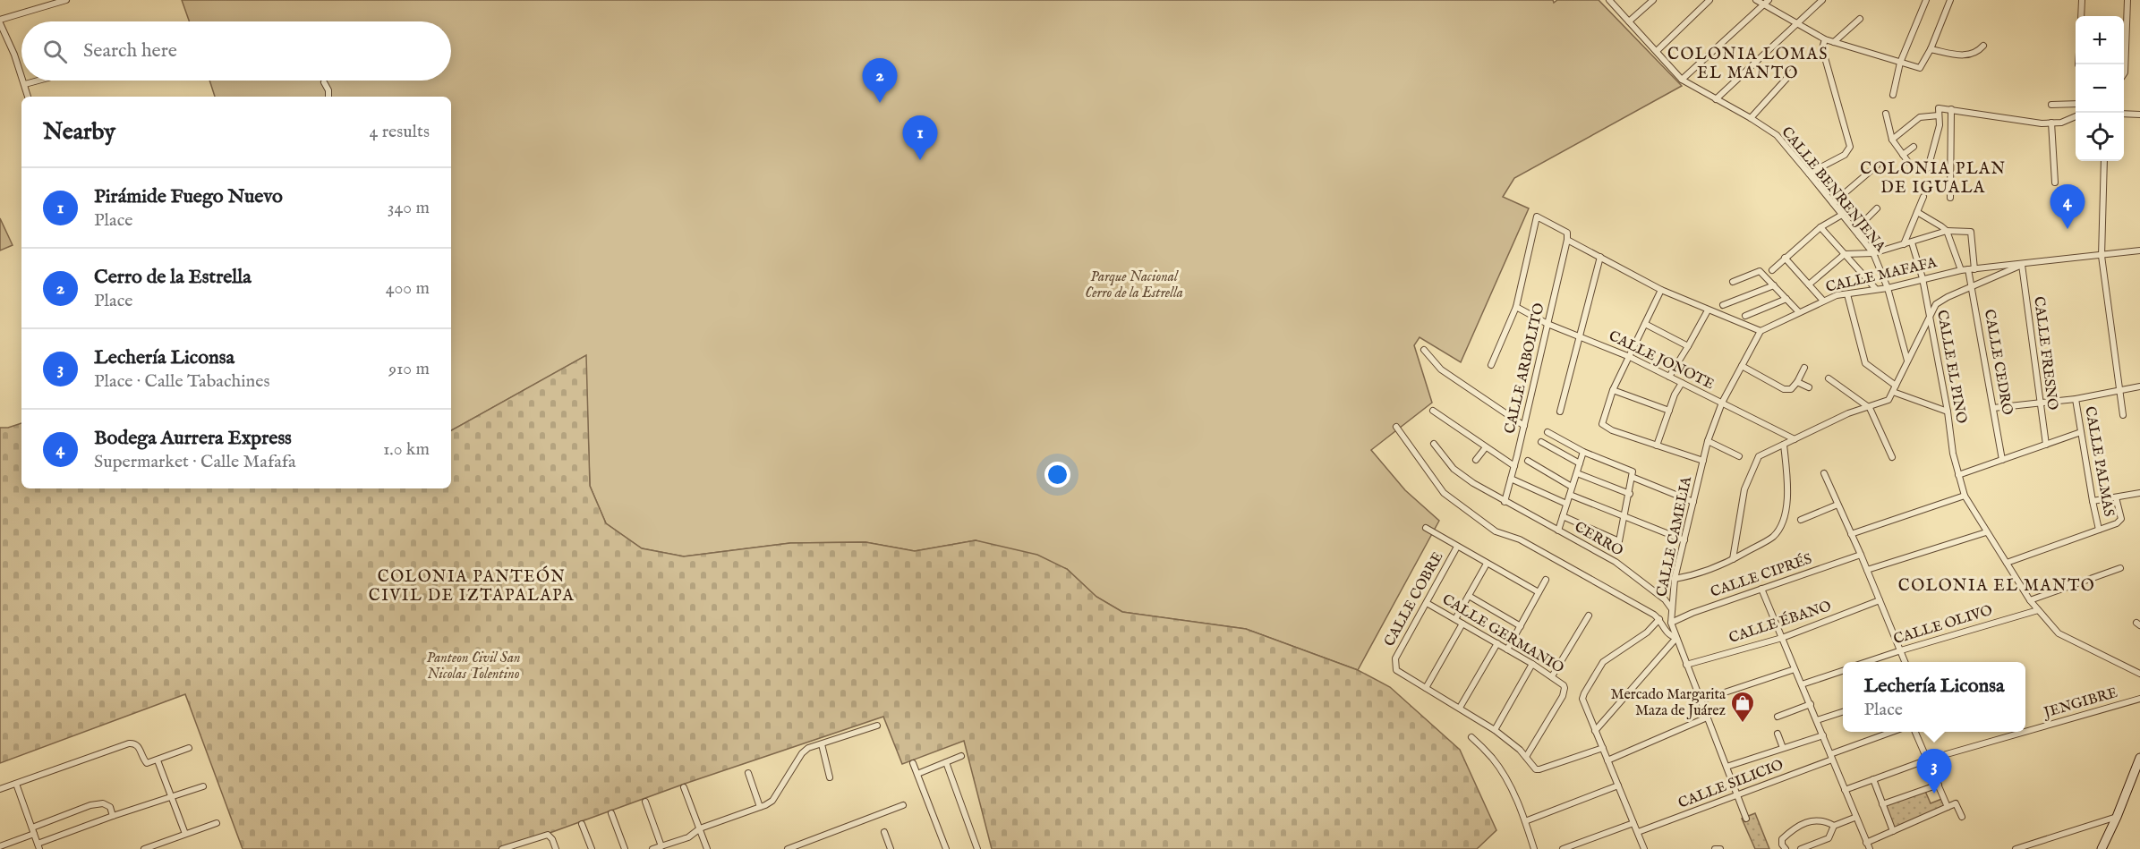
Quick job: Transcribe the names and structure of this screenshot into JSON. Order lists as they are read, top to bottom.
{
  "streets": {
    "street": [
      "CALLE BENRENJENA",
      "CALLE MAFAFA",
      "CALLE FRESNO",
      "CALLE JONOTE",
      "CALLE CEDRO",
      "CALLE EL PINO",
      "CALLE ARBOLITO",
      "CALLE PALMAS",
      "CALLE CAMELIA",
      "CERRO",
      "CALLE CIPRÉS",
      "CALLE COBRE",
      "CALLE ÉBANO",
      "CALLE OLIVO",
      "CALLE GERMANIO",
      "JENGIBRE",
      "CALLE SILICIO"
    ]
  },
  "crossings": [
    ["CALLE BENRENJENA", "CALLE MAFAFA"],
    ["CALLE MAFAFA", "CALLE FRESNO"],
    ["CALLE MAFAFA", "CALLE CEDRO"],
    ["CALLE MAFAFA", "CALLE EL PINO"],
    ["CALLE MAFAFA", "CALLE CAMELIA"],
    ["CALLE JONOTE", "CALLE ARBOLITO"],
    ["CALLE JONOTE", "CALLE CAMELIA"],
    ["CALLE EL PINO", "CALLE OLIVO"],
    ["CALLE ARBOLITO", "CERRO"],
    ["CALLE CAMELIA", "CERRO"],
    ["CALLE CAMELIA", "CALLE CIPRÉS"],
    ["CALLE CAMELIA", "CALLE ÉBANO"],
    ["CALLE CAMELIA", "CALLE SILICIO"],
    ["CALLE COBRE", "CALLE GERMANIO"]
  ],
  "districts": [
    "COLONIA LOMAS EL MANTO",
    "COLONIA PLAN DE IGUALA",
    "COLONIA PANTEÓN CIVIL DE IZTAPALAPA",
    "COLONIA EL MANTO"
  ],
  "parks": ["Parque Nacional Cerro de la Estrella", "Panteon Civil San Nicolas Tolentino"],
  "places": {
    "shop": ["Mercado Margarita Maza de Juárez"]
  },
  "page": {
    "map_buttons": ["+", "−"],
    "search": "Search here",
    "pins": [
      "2",
      "1",
      "4",
      "3"
    ],
    "heading": ["Nearby", "4 results"],
    "list": [
      {
        "mark": "1",
        "name": "Pirámide Fuego Nuevo",
        "note": "Place",
        "value": "340 m"
      },
      {
        "mark": "2",
        "name": "Cerro de la Estrella",
        "note": "Place",
        "value": "400 m"
      },
      {
        "mark": "3",
        "name": "Lechería Liconsa",
        "note": "Place · Calle Tabachines",
        "value": "910 m"
      },
      {
        "mark": "4",
        "name": "Bodega Aurrera Express",
        "note": "Supermarket · Calle Mafafa",
        "value": "1.0 km"
      }
    ],
    "popup": ["Lechería Liconsa", "Place"]
  }
}
